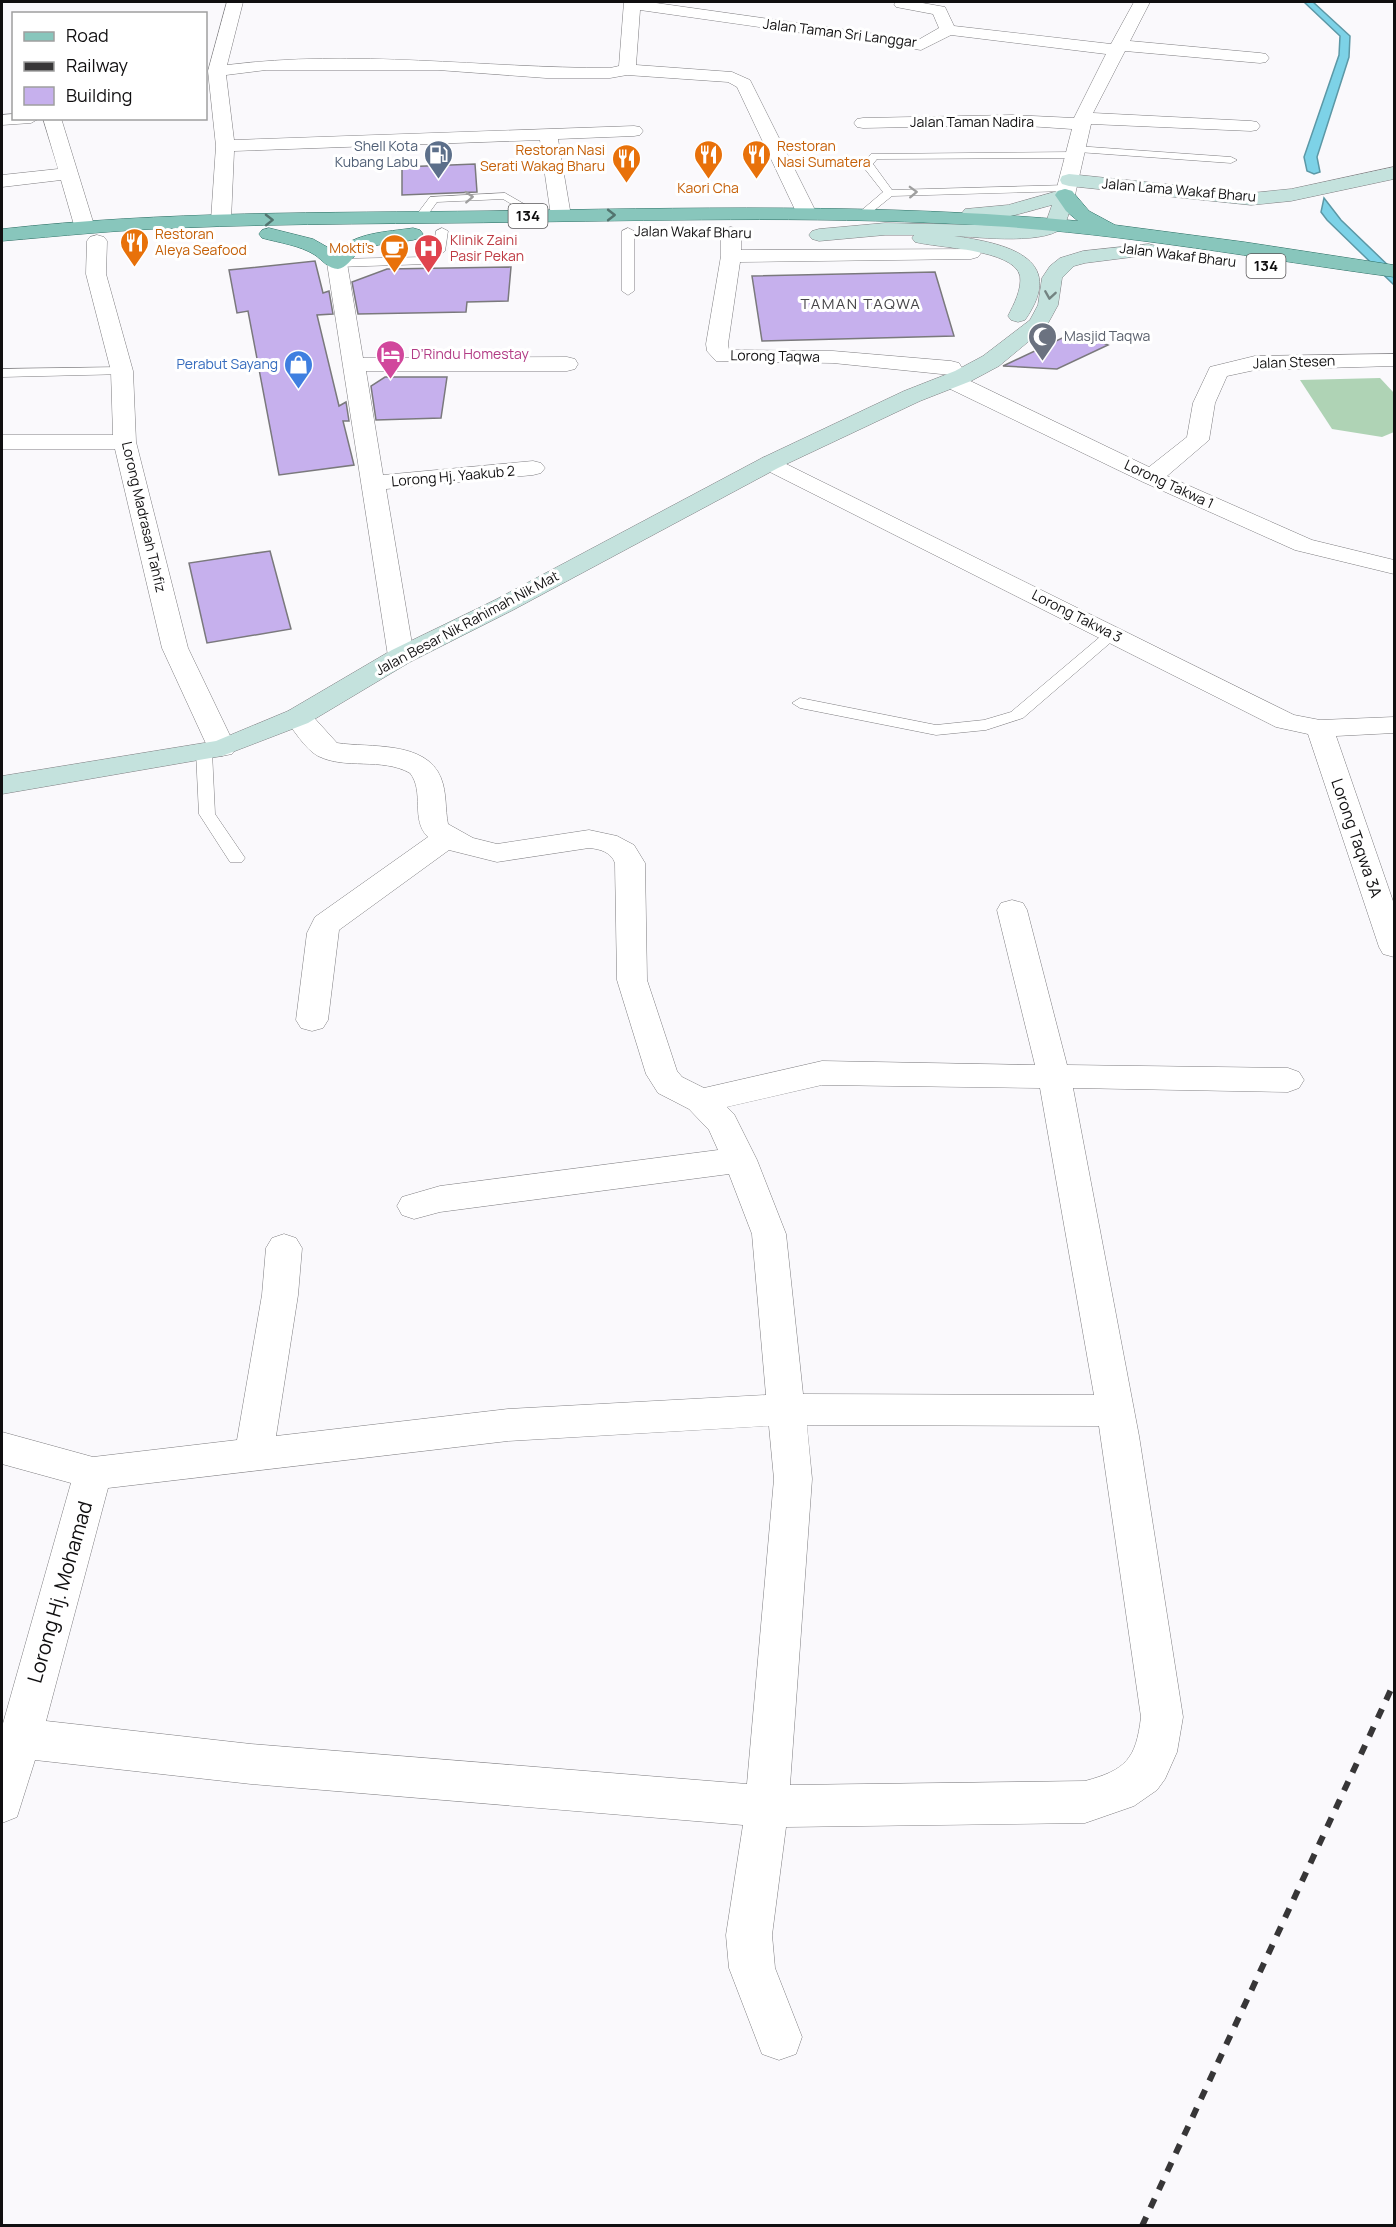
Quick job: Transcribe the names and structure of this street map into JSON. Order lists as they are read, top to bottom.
{
  "streets": {
    "main road": ["134", "Jalan Wakaf Bharu"],
    "street": [
      "Jalan Taman Sri Langgar",
      "Jalan Taman Nadira",
      "Jalan Lama Wakaf Bharu",
      "Lorong Taqwa",
      "Jalan Stesen",
      "Lorong Hj. Yaakub 2",
      "Lorong Takwa 1",
      "Lorong Madrasah Tahfiz",
      "Lorong Takwa 3",
      "Jalan Besar Nik Rahimah Nik Mat",
      "Lorong Taqwa 3A",
      "Lorong Hj. Mohamad"
    ]
  },
  "crossings": [
    ["Jalan Lama Wakaf Bharu", "Jalan Wakaf Bharu"],
    ["Jalan Wakaf Bharu", "Lorong Taqwa"],
    ["Jalan Wakaf Bharu", "Lorong Madrasah Tahfiz"],
    ["Jalan Wakaf Bharu", "Jalan Besar Nik Rahimah Nik Mat"],
    ["Lorong Taqwa", "Lorong Takwa 1"],
    ["Lorong Taqwa", "Jalan Besar Nik Rahimah Nik Mat"],
    ["Jalan Stesen", "Lorong Takwa 1"],
    ["Lorong Takwa 1", "Jalan Besar Nik Rahimah Nik Mat"],
    ["Lorong Madrasah Tahfiz", "Jalan Besar Nik Rahimah Nik Mat"],
    ["Lorong Takwa 3", "Jalan Besar Nik Rahimah Nik Mat"],
    ["Lorong Takwa 3", "Lorong Taqwa 3A"]
  ],
  "districts": ["TAMAN TAQWA"],
  "places": {
    "fuel station": ["Shell Kota Kubang Labu"],
    "restaurant": [
      "Kaori Cha",
      "Restoran Nasi Sumatera",
      "Restoran Nasi Serati Wakag Bharu",
      "Restoran Aleya Seafood"
    ],
    "cafe": ["Mokti’s"],
    "hospital": ["Klinik Zaini Pasir Pekan"],
    "mosque": ["Masjid Taqwa"],
    "hotel": ["D’Rindu Homestay"],
    "shop": ["Perabut Sayang"]
  },
  "legend": ["Road", "Railway", "Building"]
}
